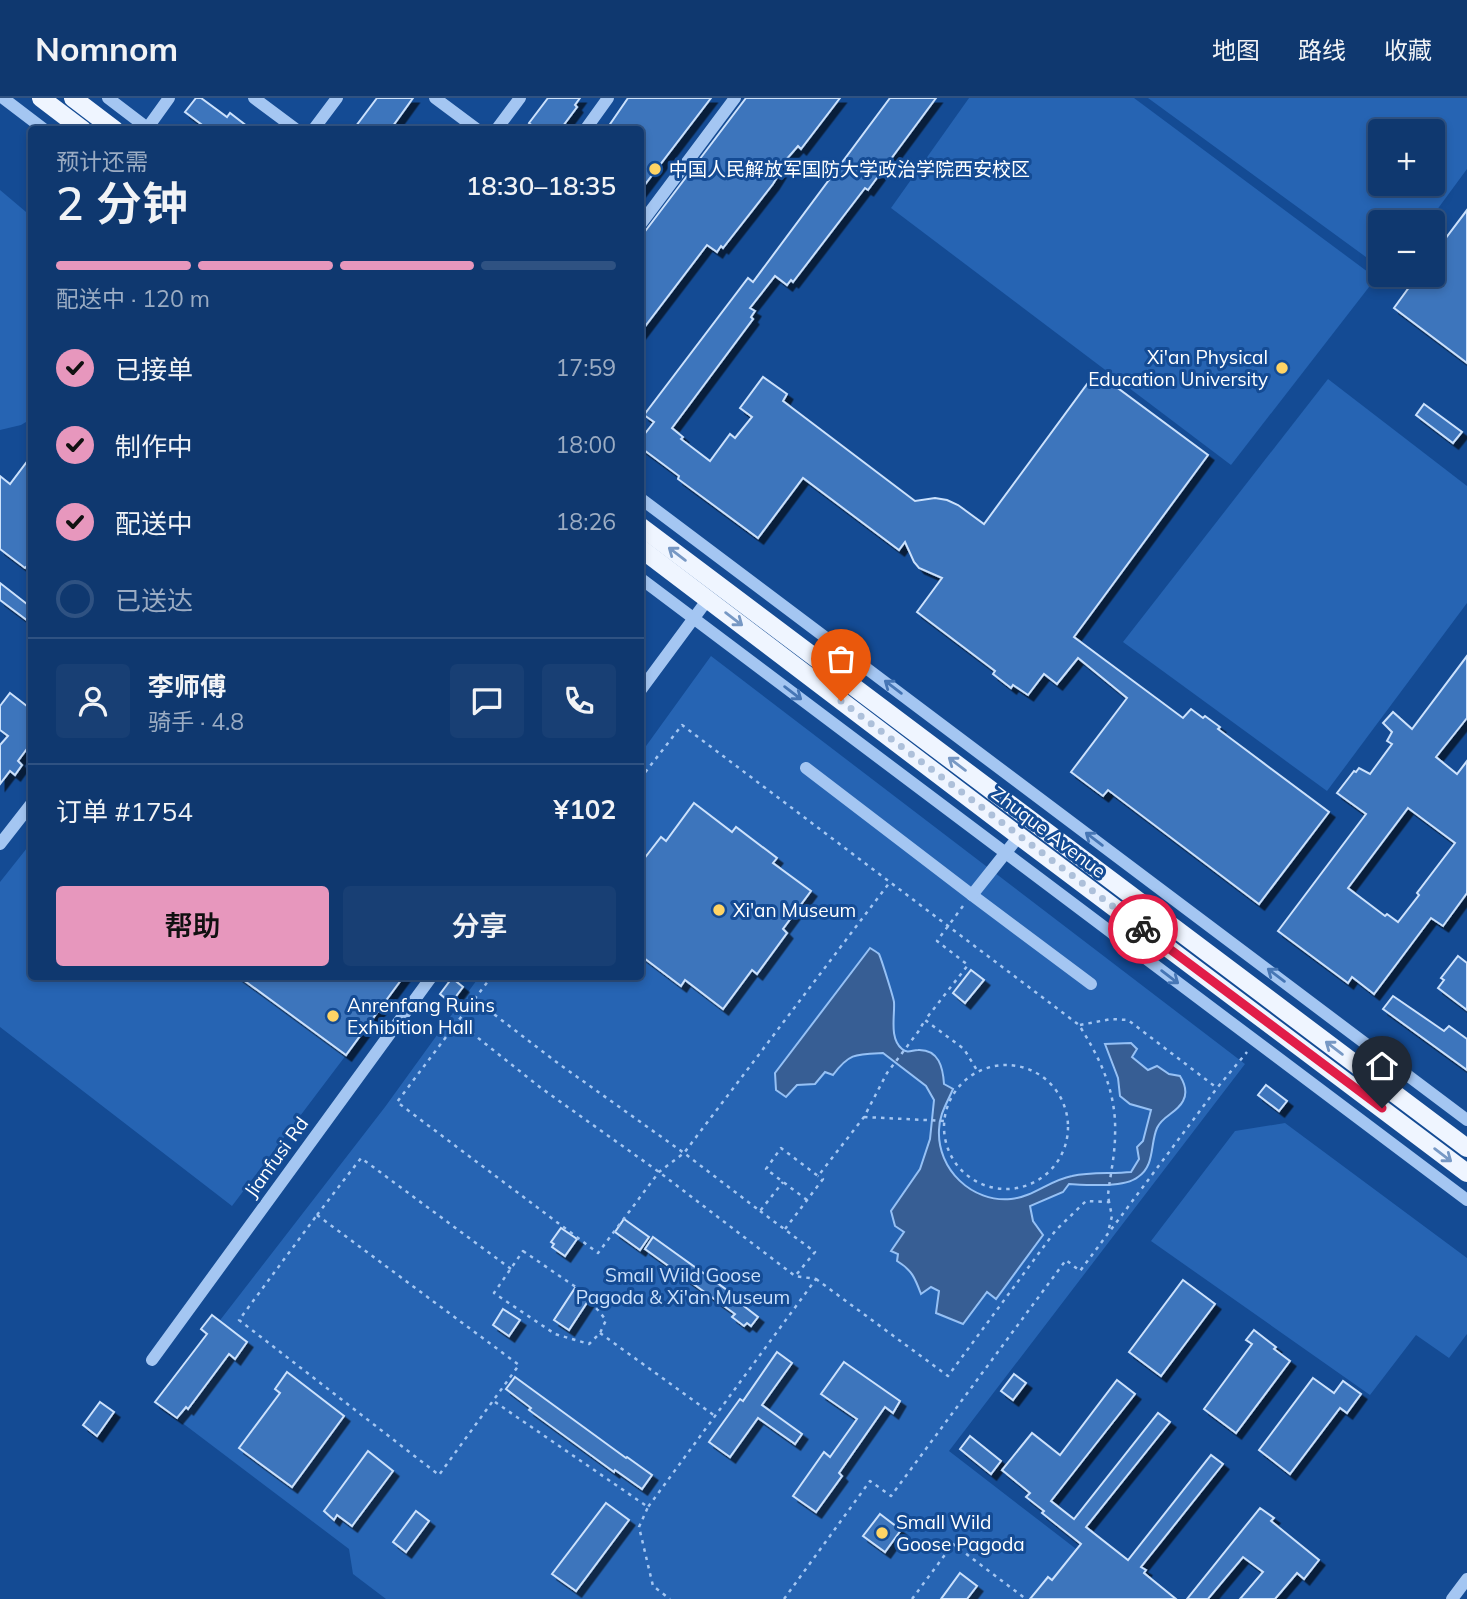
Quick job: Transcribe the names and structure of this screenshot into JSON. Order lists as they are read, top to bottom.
{
  "streets": {
    "main road": ["Zhuque Avenue"],
    "street": ["Jianfusi Rd"]
  },
  "parks": ["Small Wild Goose Pagoda & Xi'an Museum"],
  "places": [
    "中国人民解放军国防大学政治学院西安校区",
    "Xi'an Physical Education University",
    "Xi'an Museum",
    "Anrenfang Ruins Exhibition Hall",
    "Small Wild Goose Pagoda"
  ],
  "page": {
    "header": "Nomnom",
    "nav": ["地图", "路线", "收藏"],
    "map_buttons": ["+", "−"],
    "heading": ["2 分钟", "预计还需", "18:30–18:35"],
    "panel": [
      "李师傅",
      "骑手 · 4.8",
      "订单 #1754",
      "¥102"
    ],
    "bar": "配送中 · 120 m",
    "list": [
      ["已接单", "17:59"],
      ["制作中", "18:00"],
      ["配送中", "18:26"],
      "已送达"
    ],
    "buttons": ["帮助", "分享"]
  }
}
